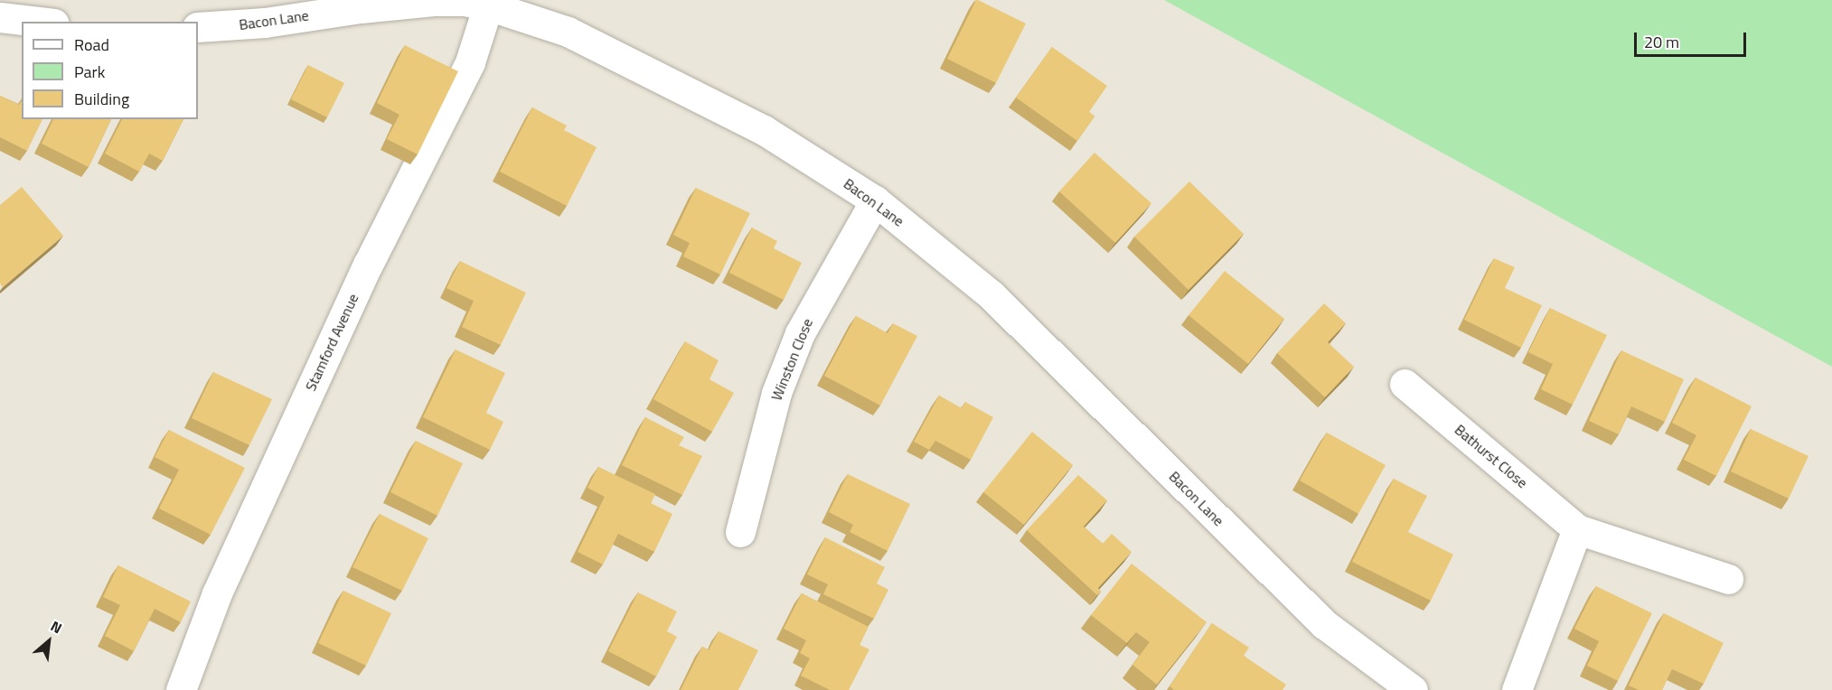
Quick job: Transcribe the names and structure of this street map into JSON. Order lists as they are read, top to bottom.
{
  "streets": {
    "street": [
      "Bacon Lane",
      "Stamford Avenue",
      "Winston Close",
      "Bathurst Close"
    ]
  },
  "crossings": [
    ["Bacon Lane", "Stamford Avenue"],
    ["Bacon Lane", "Winston Close"]
  ],
  "legend": ["Road", "Park", "Building"],
  "scale_bar": "20 m",
  "north": "top right"
}
